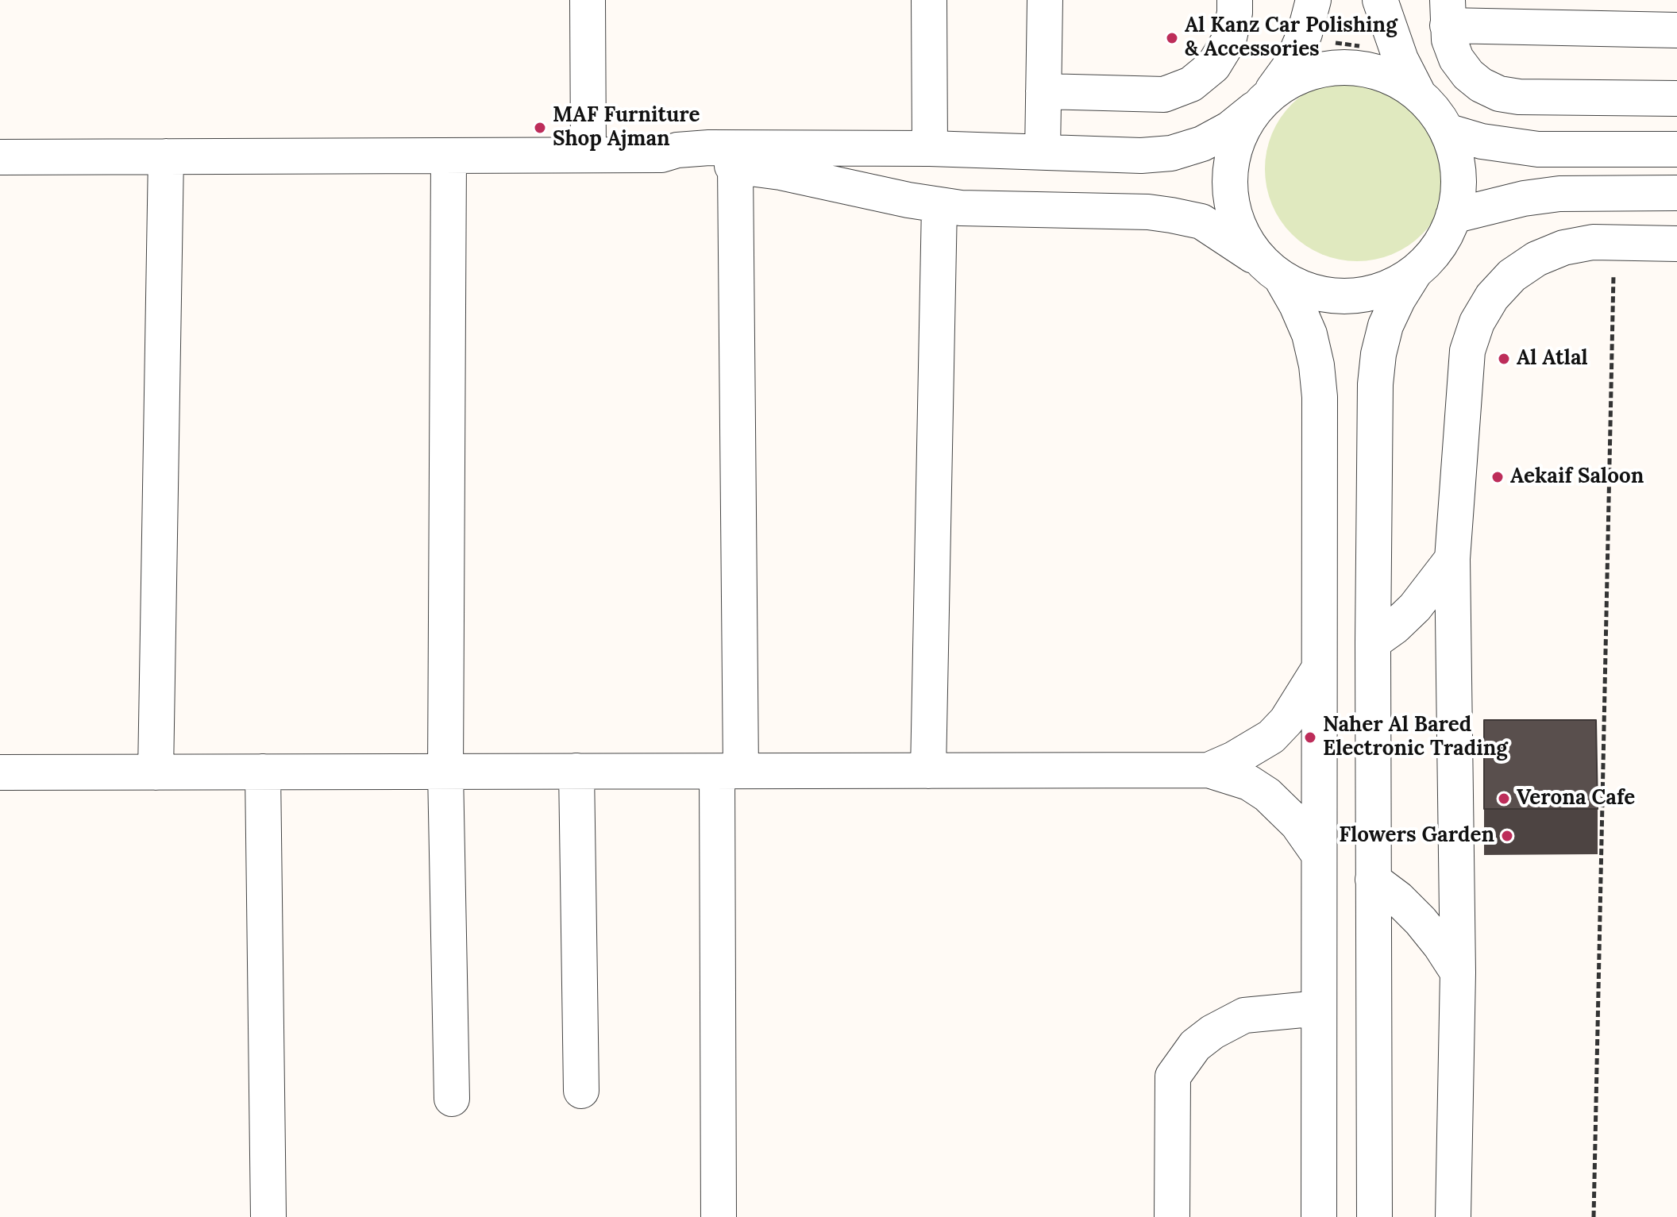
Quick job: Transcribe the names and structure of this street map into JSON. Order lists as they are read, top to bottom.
{
  "places": [
    "Al Kanz Car Polishing & Accessories",
    "MAF Furniture Shop Ajman",
    "Al Atlal",
    "Aekaif Saloon",
    "Naher Al Bared Electronic Trading",
    "Verona Cafe",
    "Flowers Garden"
  ]
}
